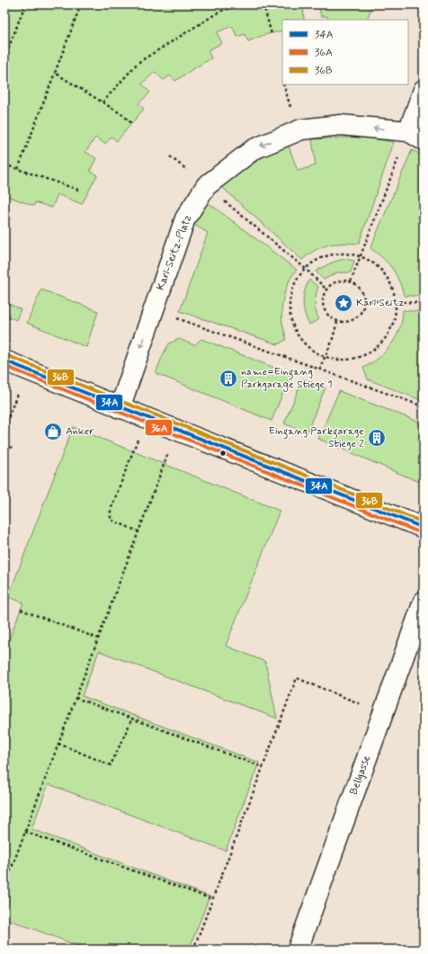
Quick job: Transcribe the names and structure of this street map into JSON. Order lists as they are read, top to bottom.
{
  "streets": {
    "street": ["Karl-Seitz-Platz", "Bellgasse"]
  },
  "one_way": ["Karl-Seitz-Platz"],
  "places": {
    "place": ["Karl Seitz"],
    "building": ["name=Eingang Parkgarage Stiege 1", "Eingang Parkgarage Stiege 2"],
    "shop": ["Anker"]
  },
  "lines": ["transit line 36B", "transit line 34A", "transit line 36A"],
  "legend": ["34A", "36A", "36B"]
}
